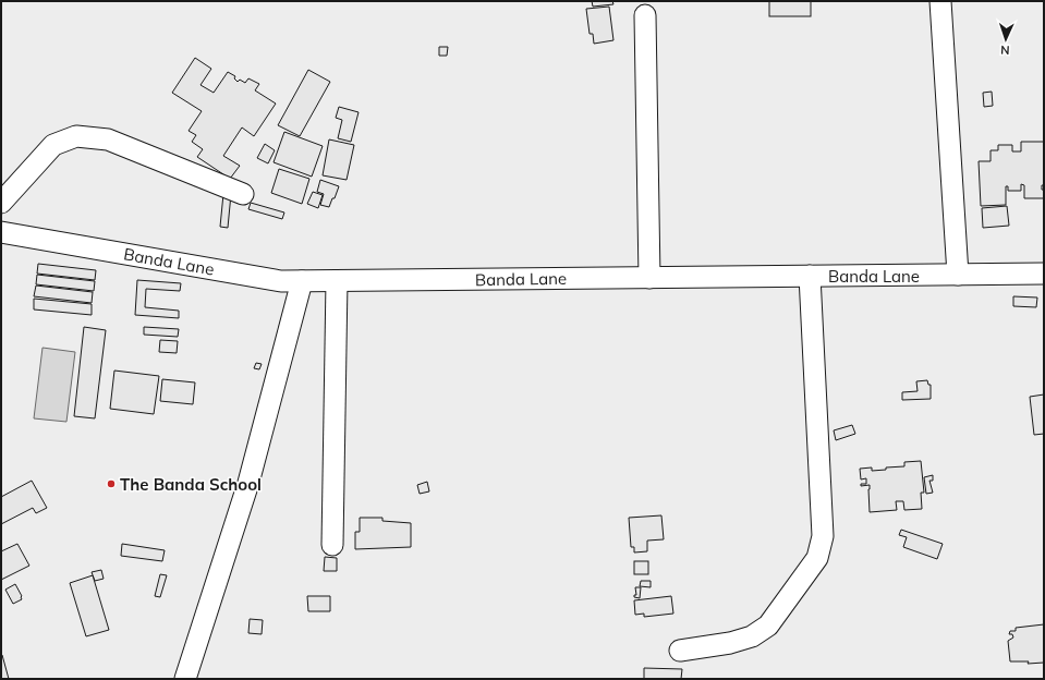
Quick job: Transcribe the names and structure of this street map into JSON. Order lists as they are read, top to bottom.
{
  "streets": {
    "street": ["Banda Lane"]
  },
  "places": ["The Banda School"],
  "north": "bottom"
}
